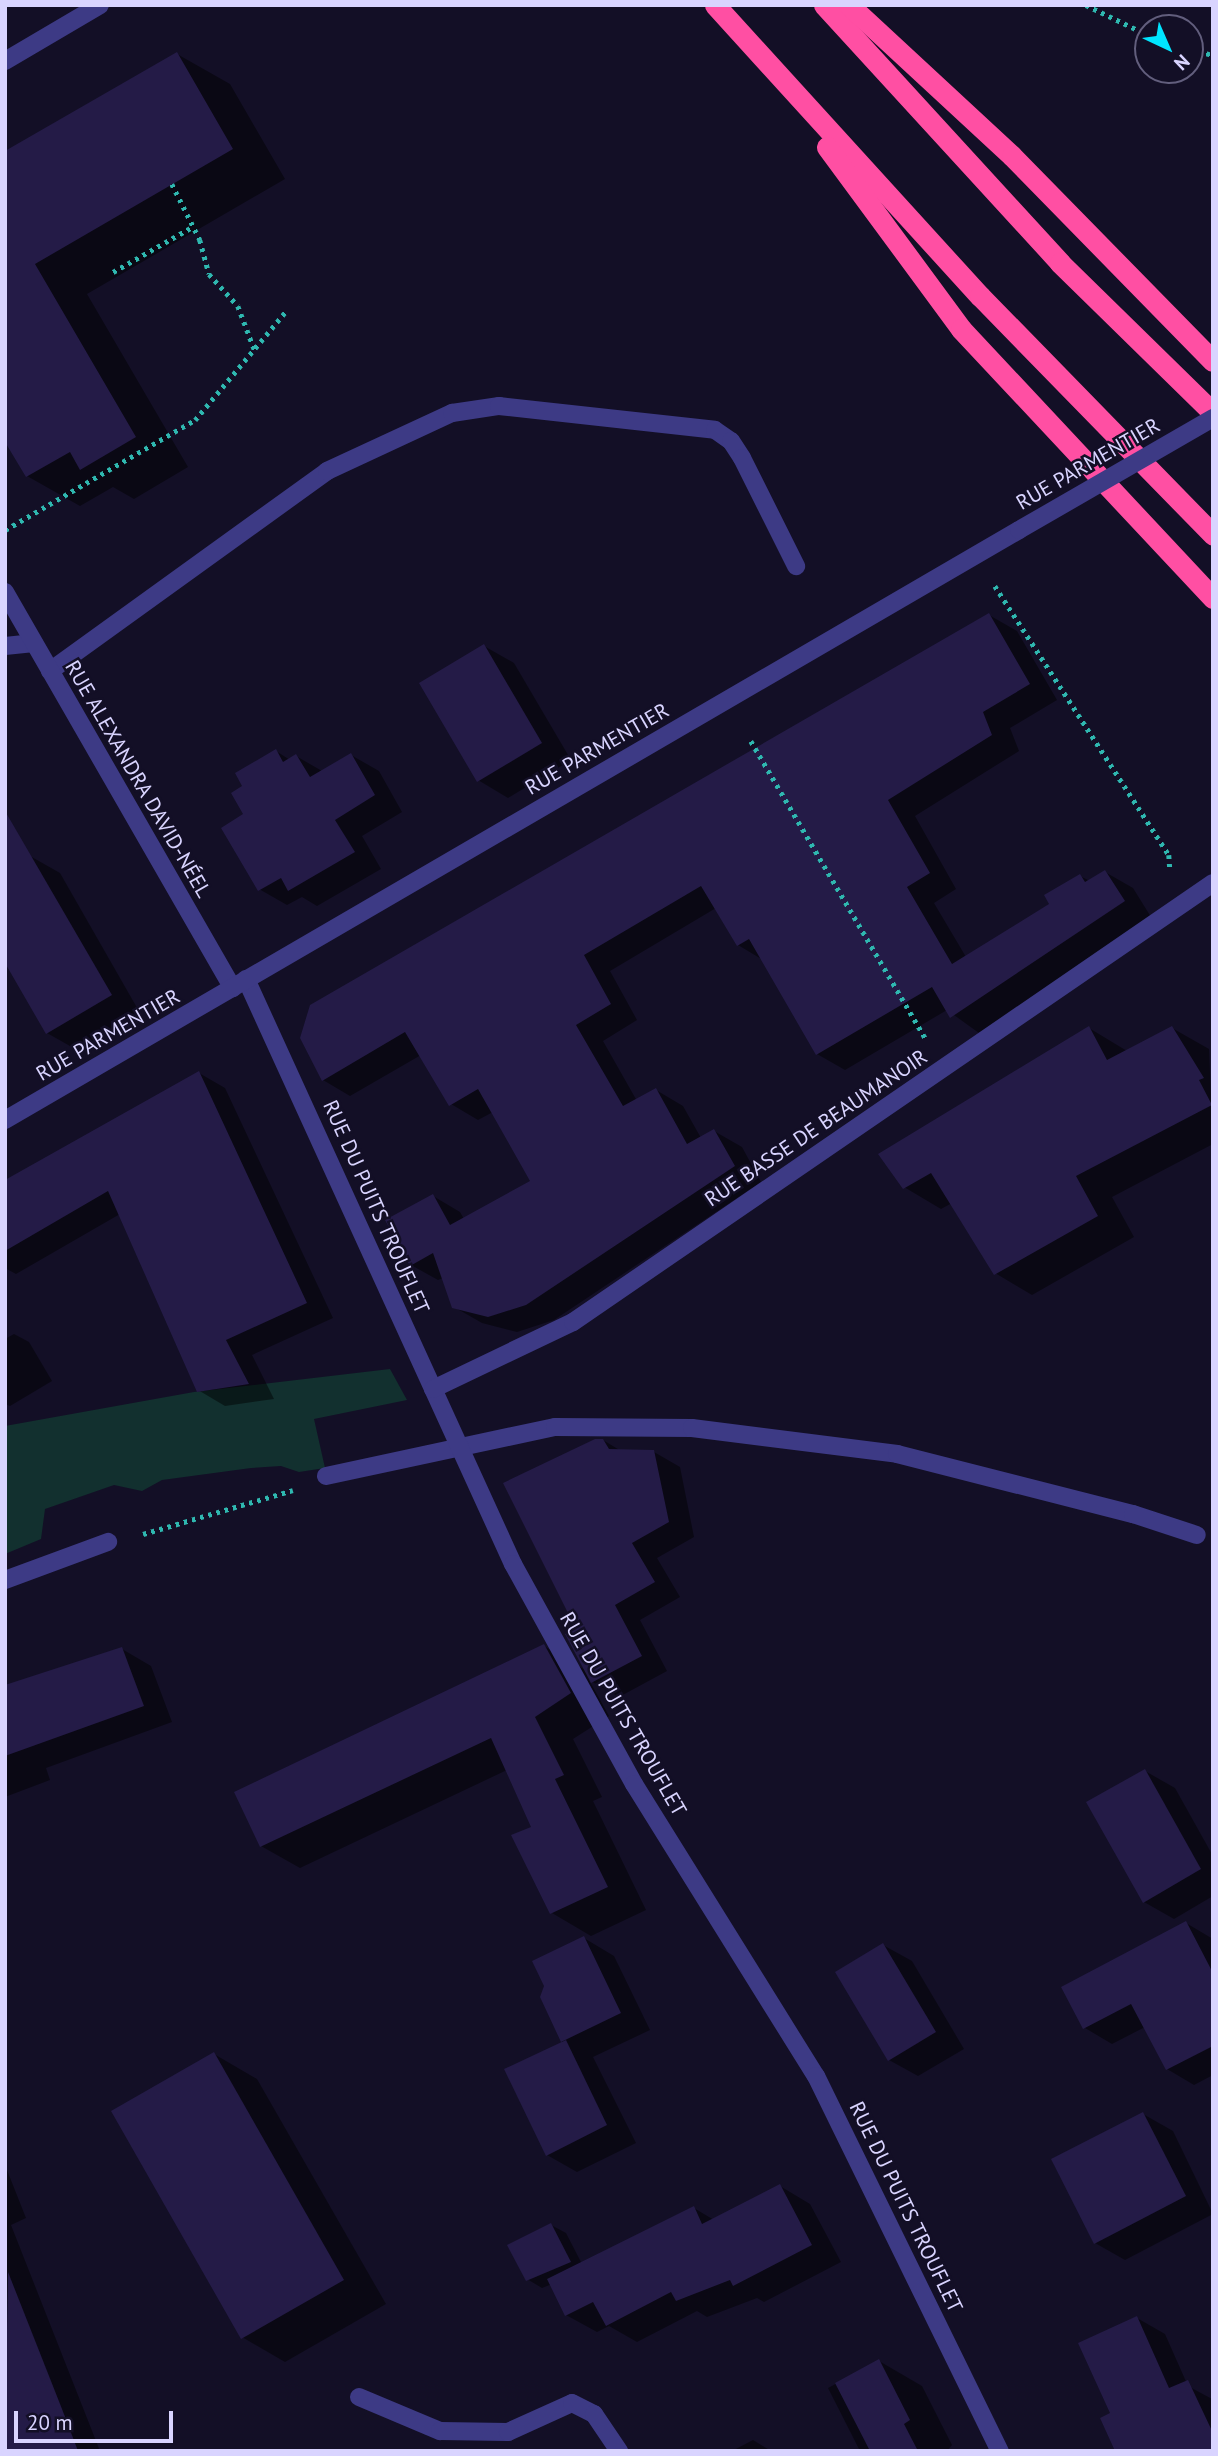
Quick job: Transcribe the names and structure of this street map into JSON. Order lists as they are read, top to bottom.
{
  "streets": {
    "street": [
      "RUE PARMENTIER",
      "RUE ALEXANDRA DAVID-NÉEL",
      "RUE BASSE DE BEAUMANOIR",
      "RUE DU PUITS TROUFLET"
    ]
  },
  "crossings": [
    ["RUE PARMENTIER", "RUE ALEXANDRA DAVID-NÉEL"],
    ["RUE PARMENTIER", "RUE DU PUITS TROUFLET"],
    ["RUE ALEXANDRA DAVID-NÉEL", "RUE DU PUITS TROUFLET"],
    ["RUE BASSE DE BEAUMANOIR", "RUE DU PUITS TROUFLET"]
  ],
  "scale_bar": "20 m",
  "north": "bottom right"
}
